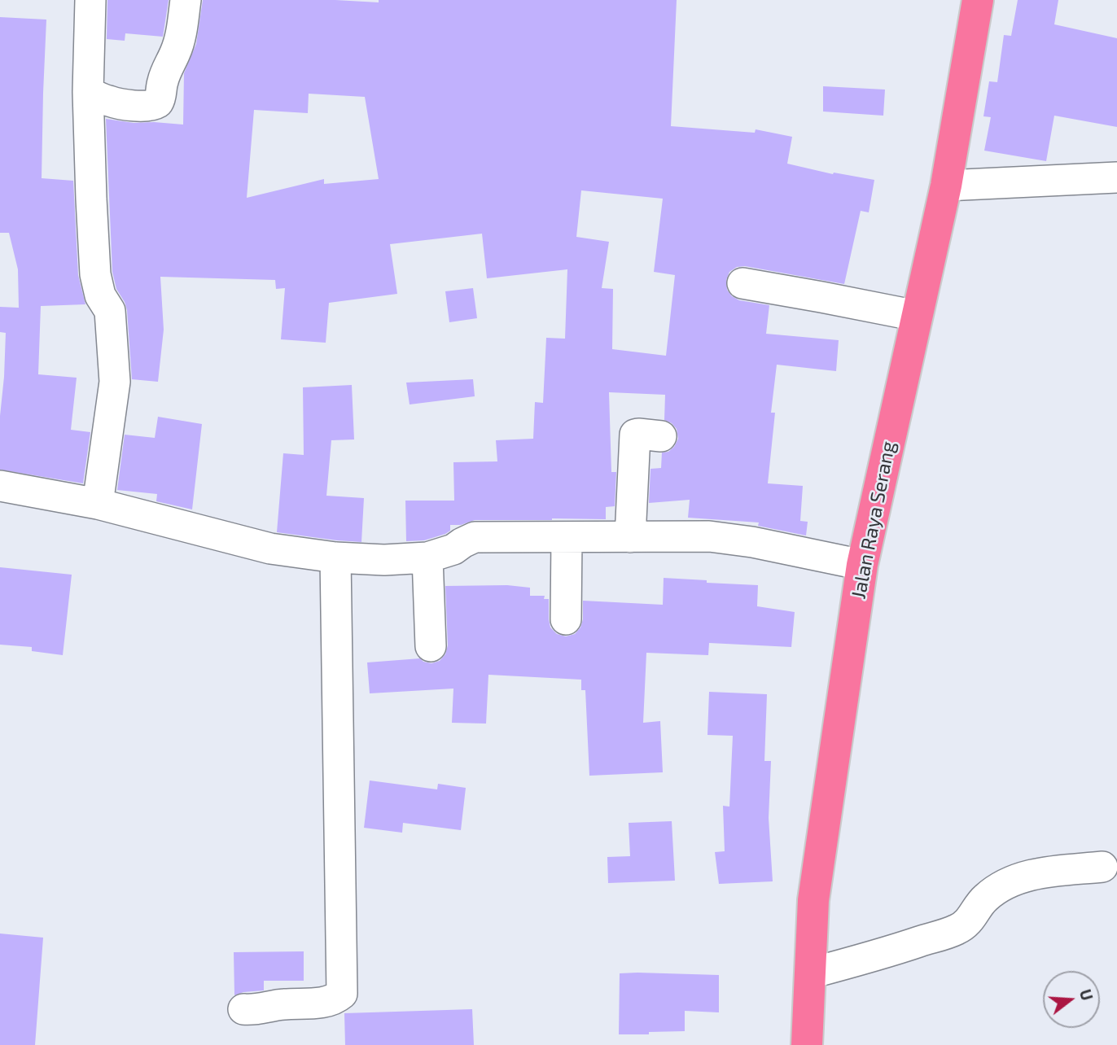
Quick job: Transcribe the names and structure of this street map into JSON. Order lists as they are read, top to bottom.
{
  "streets": {
    "highway": ["Jalan Raya Serang"]
  },
  "north": "right"
}
